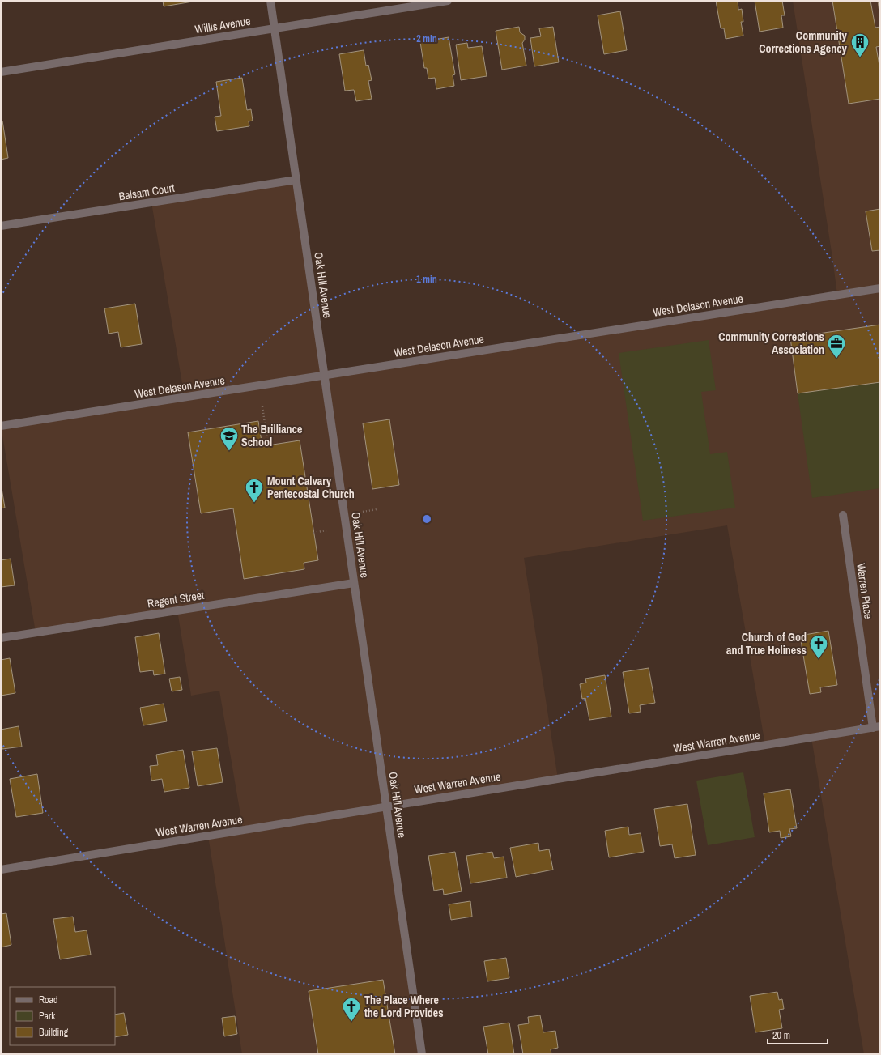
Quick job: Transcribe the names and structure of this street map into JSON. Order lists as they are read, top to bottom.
{
  "streets": {
    "street": [
      "Willis Avenue",
      "Balsam Court",
      "Oak Hill Avenue",
      "West Delason Avenue",
      "Warren Place",
      "Regent Street",
      "West Warren Avenue"
    ]
  },
  "crossings": [
    ["Willis Avenue", "Oak Hill Avenue"],
    ["Balsam Court", "Oak Hill Avenue"],
    ["Oak Hill Avenue", "West Delason Avenue"],
    ["Oak Hill Avenue", "Regent Street"],
    ["Oak Hill Avenue", "West Warren Avenue"],
    ["Warren Place", "West Warren Avenue"]
  ],
  "places": {
    "building": ["Community Corrections Agency"],
    "office": ["Community Corrections Association"],
    "school or university": ["The Brilliance School"],
    "church": ["Mount Calvary Pentecostal Church", "Church of God and True Holiness", "The Place Where the Lord Provides"]
  },
  "legend": ["Road", "Park", "Building"],
  "scale_bar": "20 m",
  "rings": ["2 min", "1 min"]
}
